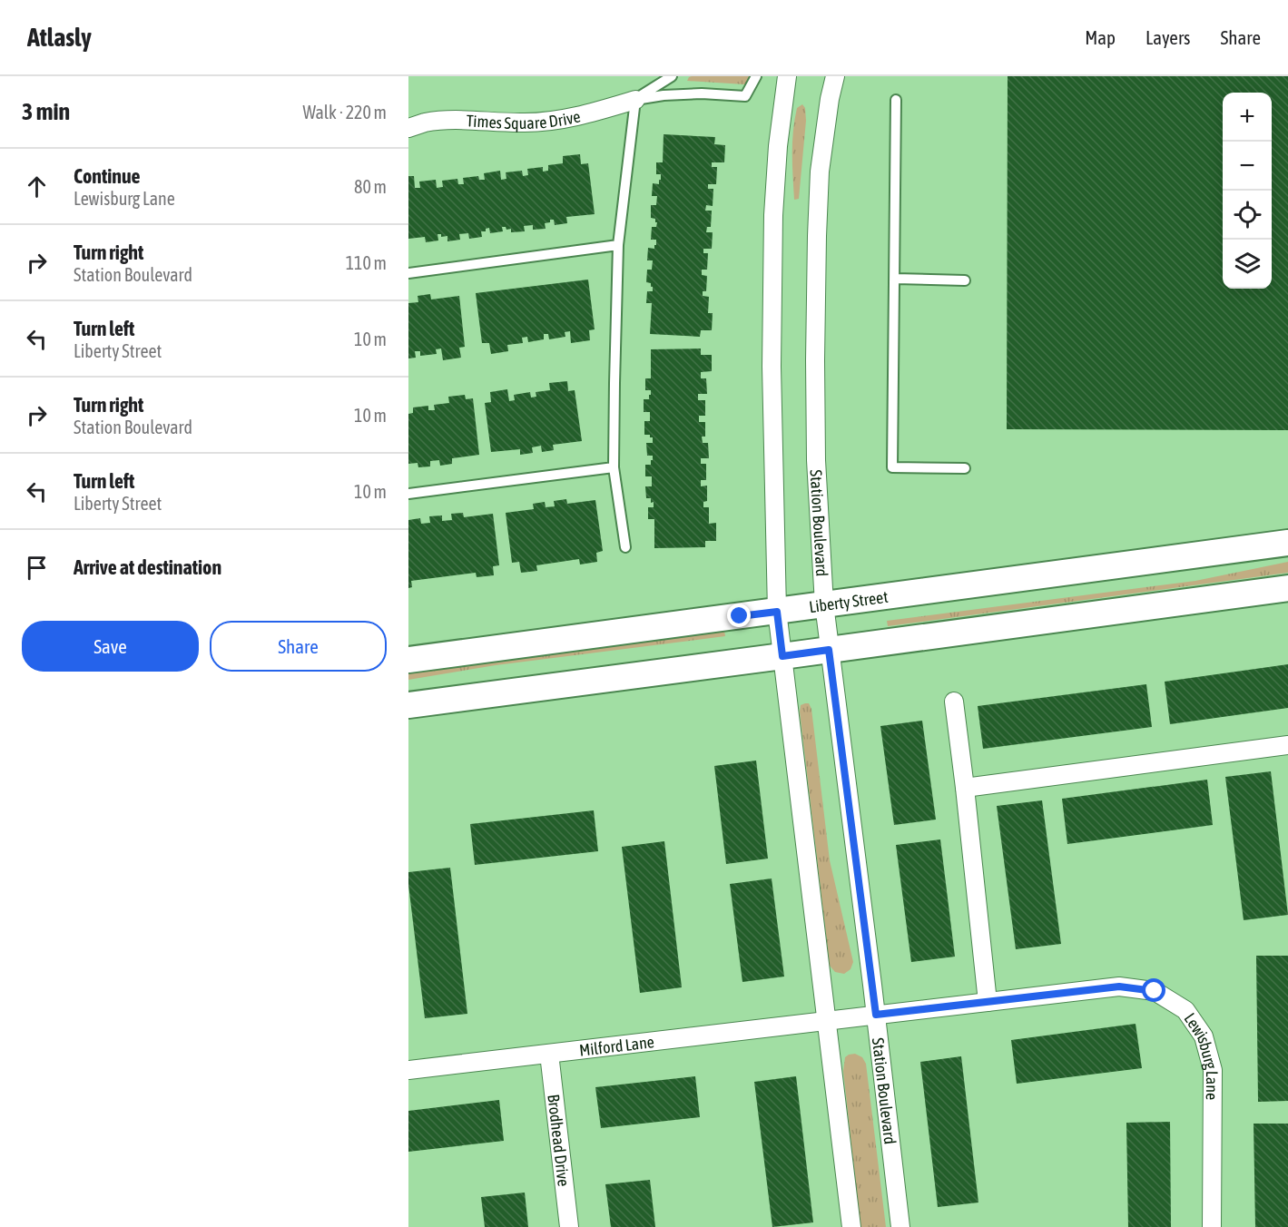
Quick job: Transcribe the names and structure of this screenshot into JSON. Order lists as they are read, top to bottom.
{
  "streets": {
    "street": [
      "Times Square Drive",
      "Station Boulevard",
      "Liberty Street",
      "Milford Lane",
      "Lewisburg Lane",
      "Brodhead Drive"
    ]
  },
  "crossings": [
    ["Station Boulevard", "Liberty Street"],
    ["Station Boulevard", "Milford Lane"],
    ["Station Boulevard", "Lewisburg Lane"],
    ["Milford Lane", "Lewisburg Lane"],
    ["Milford Lane", "Brodhead Drive"]
  ],
  "page": {
    "header": "Atlasly",
    "nav": ["Map", "Layers", "Share"],
    "heading": ["3 min", "Walk · 220 m"],
    "map_buttons": ["+", "−"],
    "list": [
      ["Continue", "Lewisburg Lane", "80 m"],
      ["Turn right", "Station Boulevard", "110 m"],
      ["Turn left", "Liberty Street", "10 m"],
      ["Turn right", "Station Boulevard", "10 m"],
      ["Turn left", "Liberty Street", "10 m"],
      "Arrive at destination"
    ],
    "buttons": ["Save", "Share"]
  }
}
